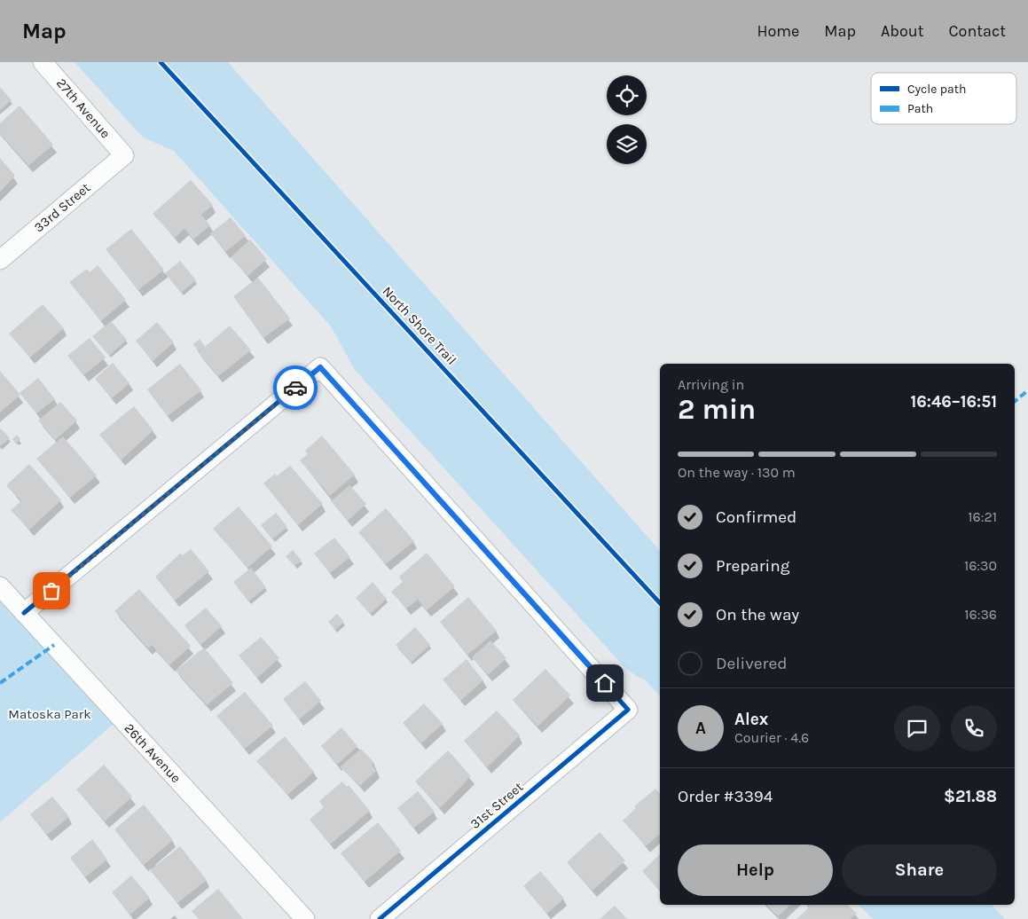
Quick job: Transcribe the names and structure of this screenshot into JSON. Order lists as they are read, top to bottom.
{
  "streets": {
    "street": [
      "27th Avenue",
      "33rd Street",
      "26th Avenue",
      "31st Street"
    ],
    "cycle path": ["North Shore Trail"]
  },
  "crossings": [
    ["27th Avenue", "33rd Street"],
    ["26th Avenue", "31st Street"]
  ],
  "parks": ["Matoska Park"],
  "legend": ["Cycle path", "Path"],
  "page": {
    "header": "Map",
    "nav": [
      "Home",
      "Map",
      "About",
      "Contact"
    ],
    "heading": ["2 min", "Arriving in", "16:46–16:51"],
    "panel": [
      "Alex",
      "Courier · 4.6",
      "Order #3394",
      "$21.88"
    ],
    "bar": "On the way · 130 m",
    "list": [
      ["Confirmed", "16:21"],
      ["Preparing", "16:30"],
      ["On the way", "16:36"],
      "Delivered"
    ],
    "round": "A",
    "buttons": ["Help", "Share"]
  }
}
